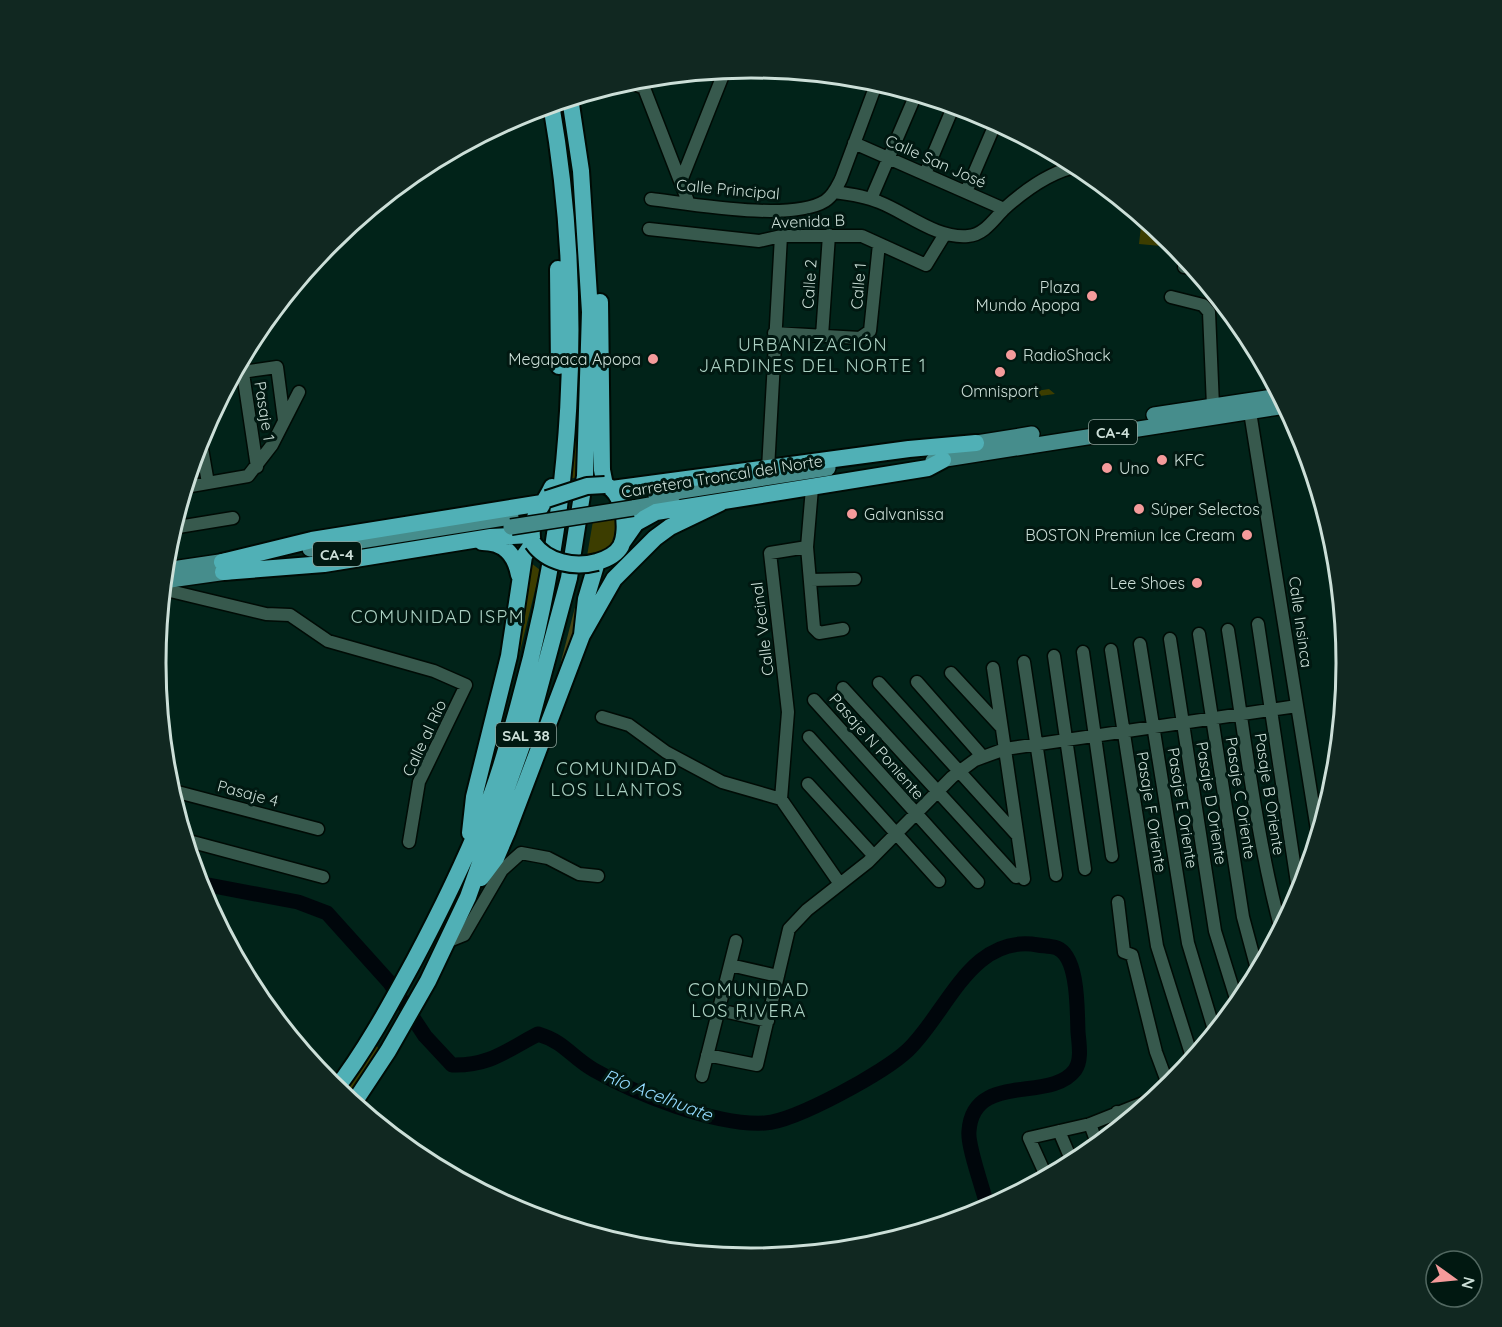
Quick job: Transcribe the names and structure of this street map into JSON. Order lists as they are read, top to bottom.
{
  "streets": {
    "highway": ["SAL 38"],
    "main road": ["CA-4", "Carretera Troncal del Norte"],
    "street": [
      "Calle San José",
      "Calle Principal",
      "Avenida B",
      "Calle 2",
      "Calle 1",
      "Pasaje 1",
      "Calle Insinca",
      "Calle Vecinal",
      "Calle al Río",
      "Pasaje N Poniente",
      "Pasaje 4",
      "Pasaje B Oriente",
      "Pasaje C Oriente",
      "Pasaje D Oriente",
      "Pasaje E Oriente",
      "Pasaje F Oriente"
    ]
  },
  "crossings": [
    ["Avenida B", "Calle 2"],
    ["Avenida B", "Calle 1"],
    ["Calle 2", "Calle 1"],
    ["Carretera Troncal del Norte", "Calle Insinca"]
  ],
  "districts": [
    "URBANIZACIÓN JARDINES DEL NORTE 1",
    "COMUNIDAD ISPM",
    "COMUNIDAD LOS LLANTOS",
    "COMUNIDAD LOS RIVERA"
  ],
  "water": ["Río Acelhuate"],
  "places": [
    "Plaza Mundo Apopa",
    "RadioShack",
    "Megapaca Apopa",
    "Omnisport",
    "KFC",
    "Uno",
    "Súper Selectos",
    "Galvanissa",
    "BOSTON Premiun Ice Cream",
    "Lee Shoes"
  ],
  "north": "right"
}
